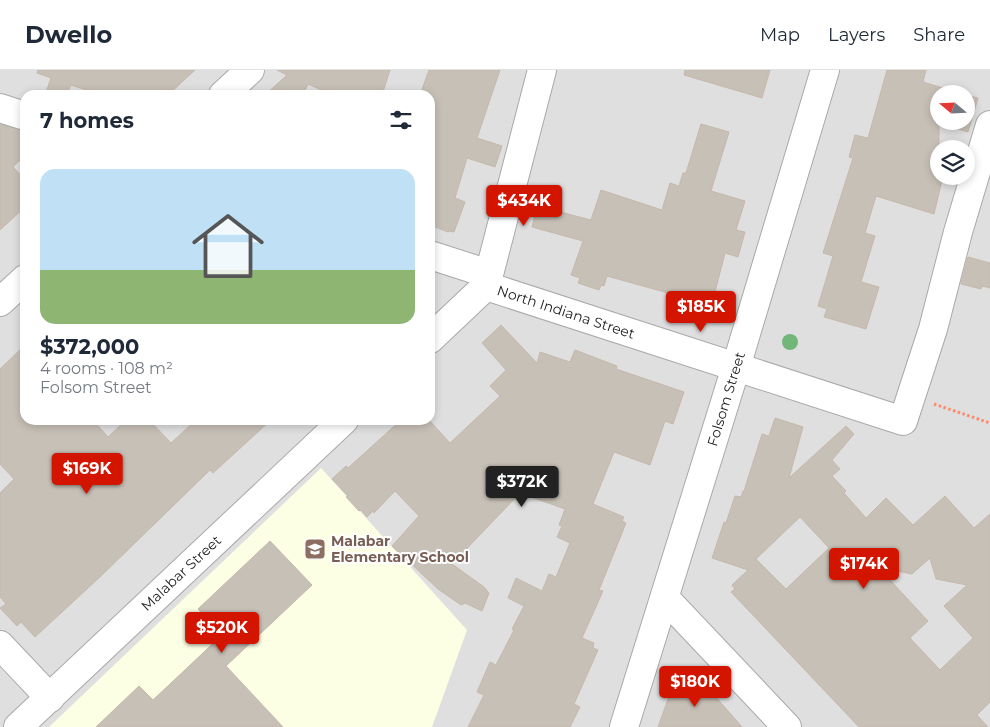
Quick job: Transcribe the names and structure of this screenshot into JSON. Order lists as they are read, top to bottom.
{
  "streets": {
    "street": ["North Indiana Street", "Folsom Street", "Malabar Street"]
  },
  "crossings": [
    ["North Indiana Street", "Folsom Street"]
  ],
  "places": {
    "school or university": ["Malabar Elementary School"]
  },
  "north": "left",
  "page": {
    "header": "Dwello",
    "nav": ["Map", "Layers", "Share"],
    "heading": "7 homes",
    "list": [
      {
        "name": "$372,000",
        "note": "4 rooms · 108 m² · Folsom Street"
      }
    ],
    "price": [
      "$434K",
      "$185K",
      "$169K",
      "$372K",
      "$174K",
      "$520K",
      "$180K"
    ]
  }
}
